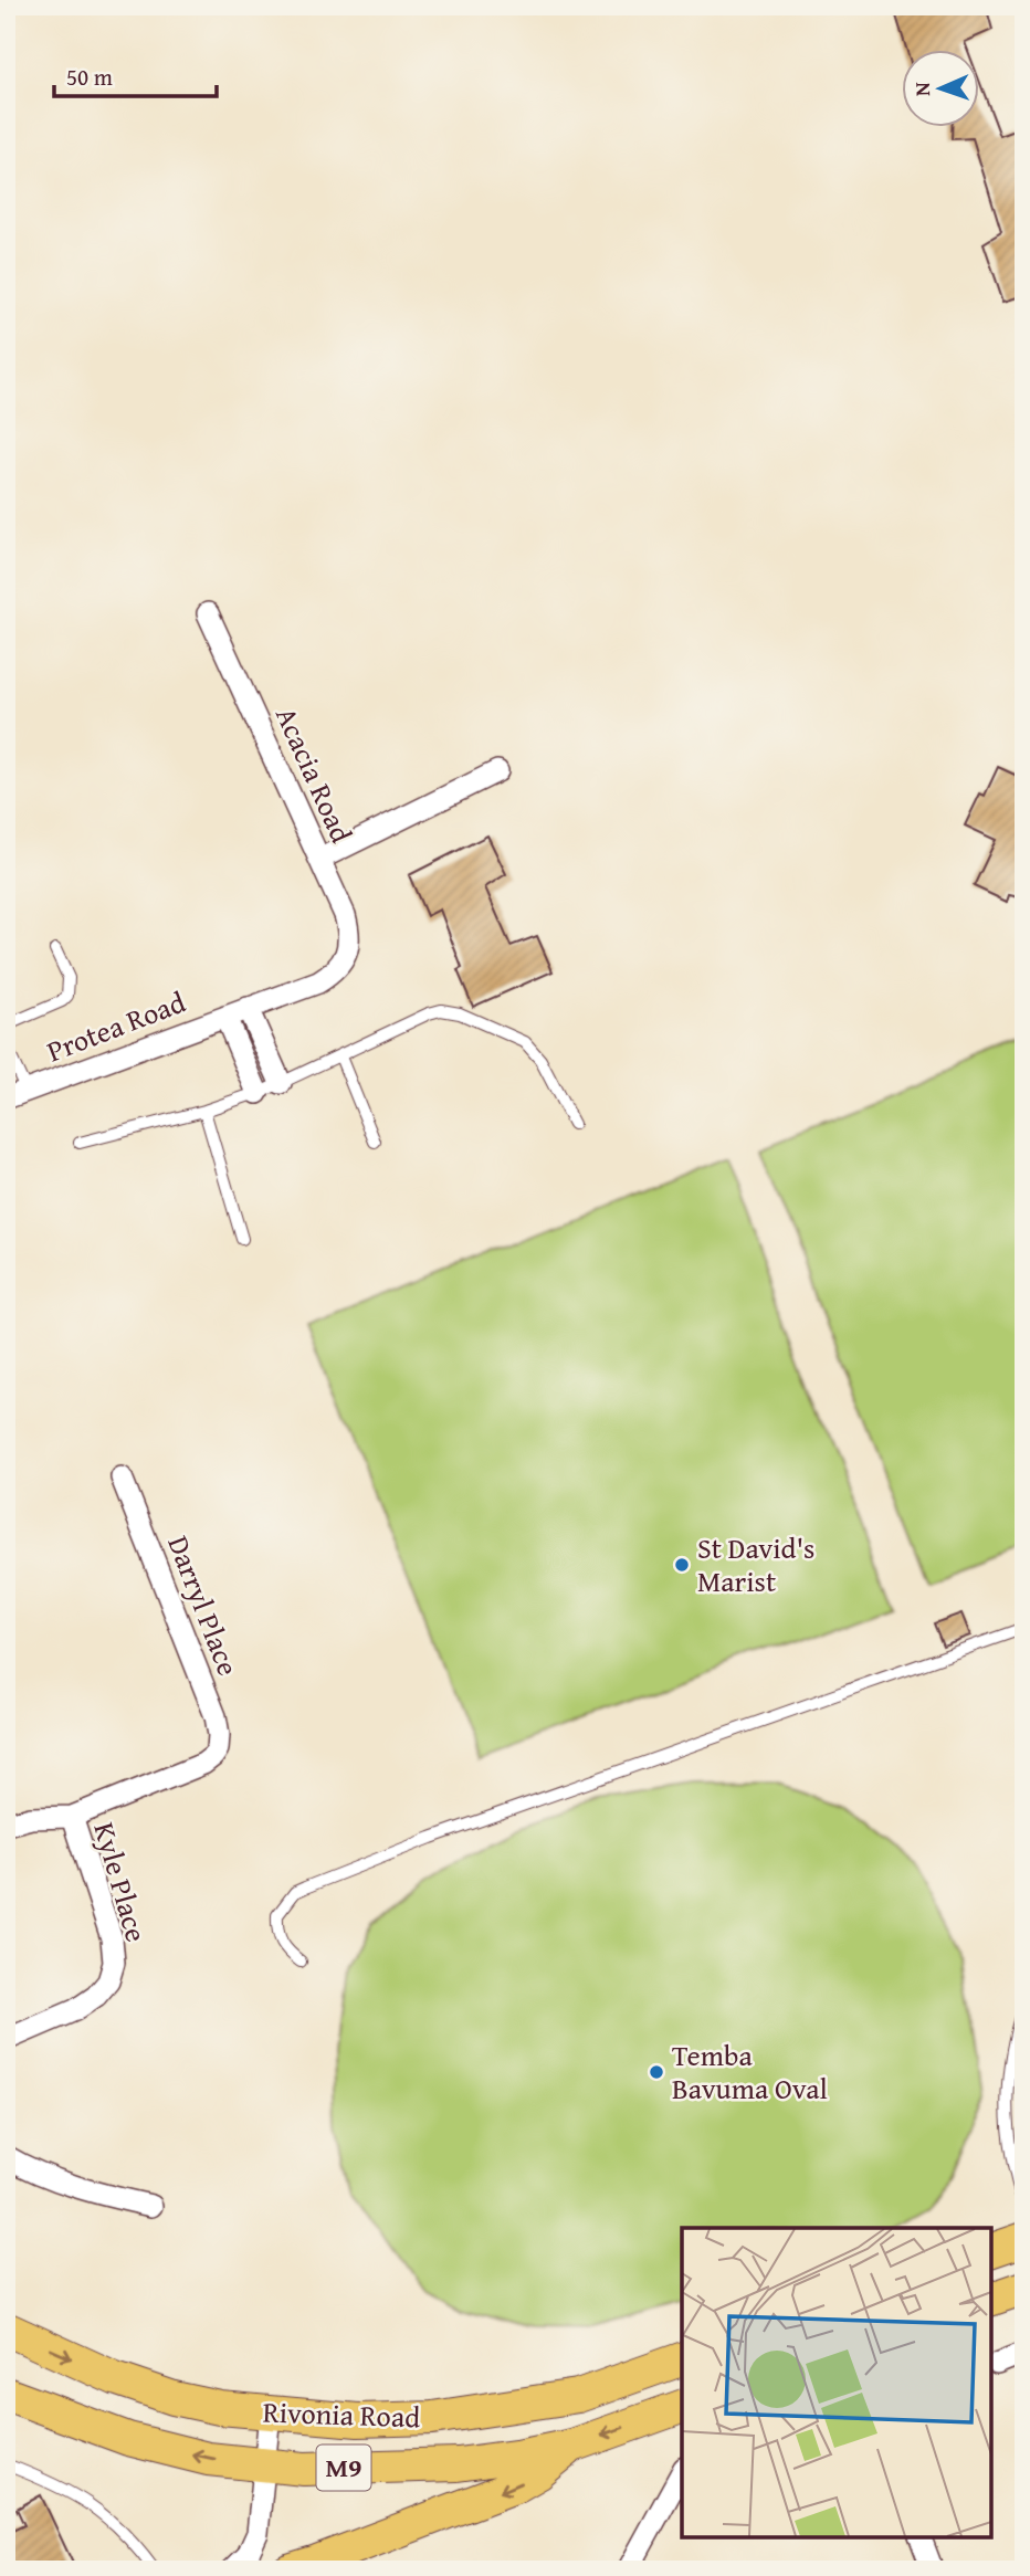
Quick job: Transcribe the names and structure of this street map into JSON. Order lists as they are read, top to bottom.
{
  "streets": {
    "main road": ["Rivonia Road", "M9"],
    "street": [
      "Acacia Road",
      "Protea Road",
      "Darryl Place",
      "Kyle Place"
    ]
  },
  "crossings": [
    ["Acacia Road", "Protea Road"],
    ["Darryl Place", "Kyle Place"]
  ],
  "places": ["St David's Marist", "Temba Bavuma Oval"],
  "scale_bar": "50 m",
  "north": "left"
}
